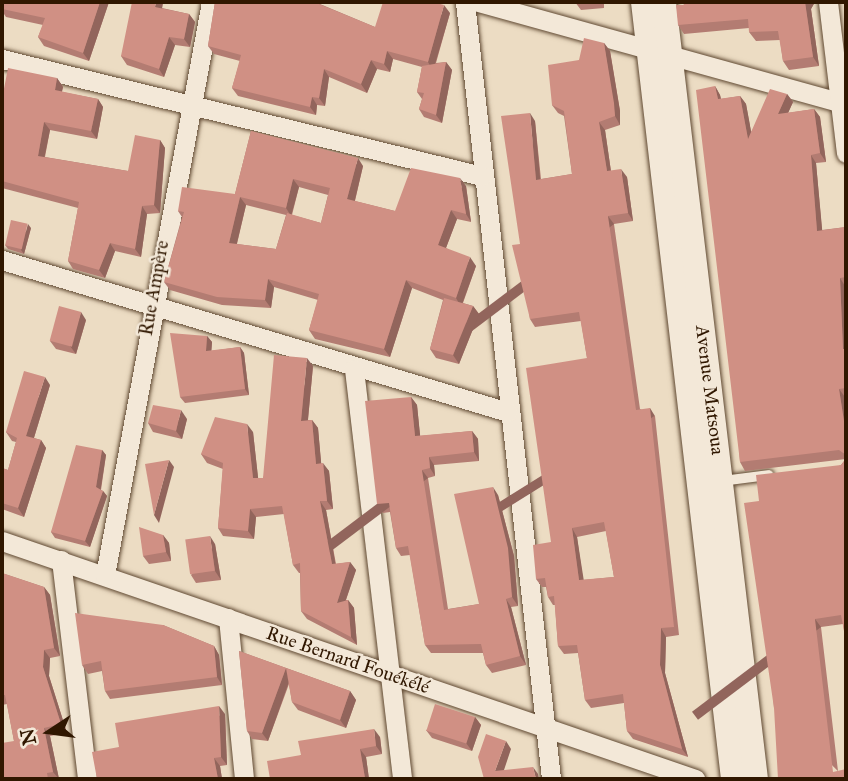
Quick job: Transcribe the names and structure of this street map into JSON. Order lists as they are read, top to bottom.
{
  "streets": {
    "street": ["Rue Ampère", "Avenue Matsoua", "Rue Bernard Fouékélé"]
  },
  "crossings": [
    ["Rue Ampère", "Rue Bernard Fouékélé"]
  ],
  "north": "left"
}
